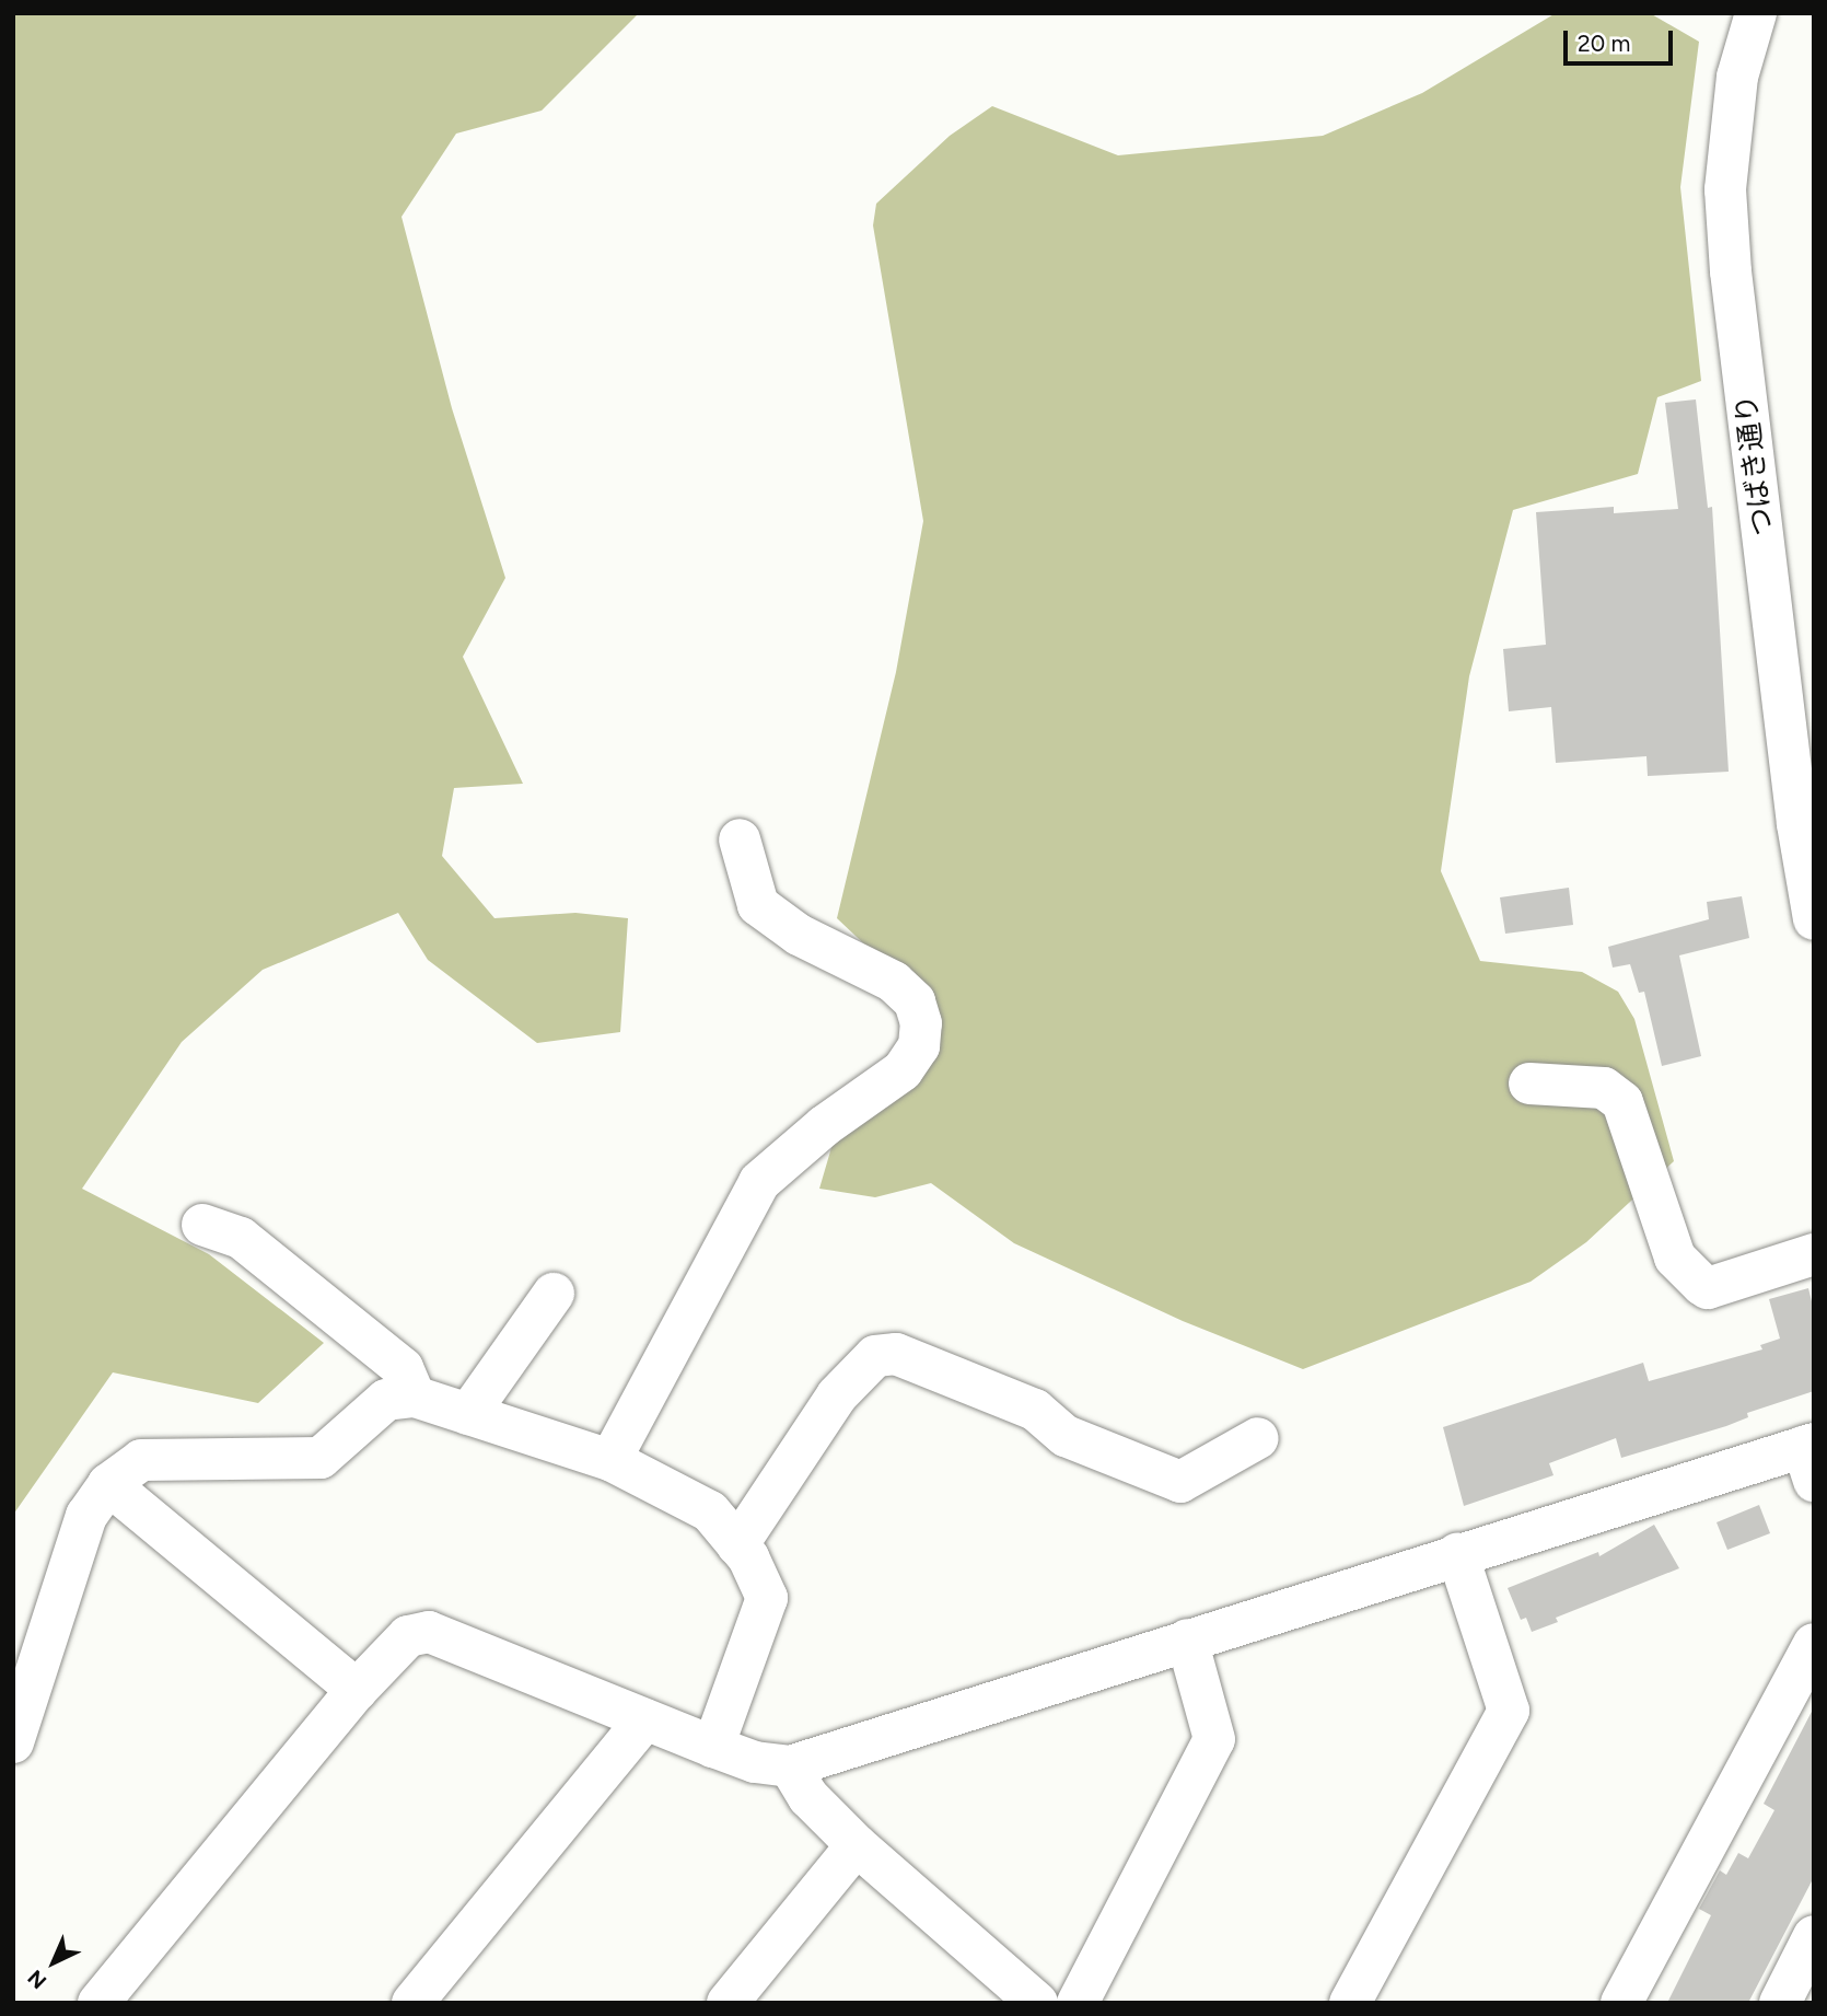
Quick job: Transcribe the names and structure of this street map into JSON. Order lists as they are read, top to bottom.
{
  "streets": {
    "street": ["つばき通り"]
  },
  "scale_bar": "20 m",
  "north": "bottom left"
}
